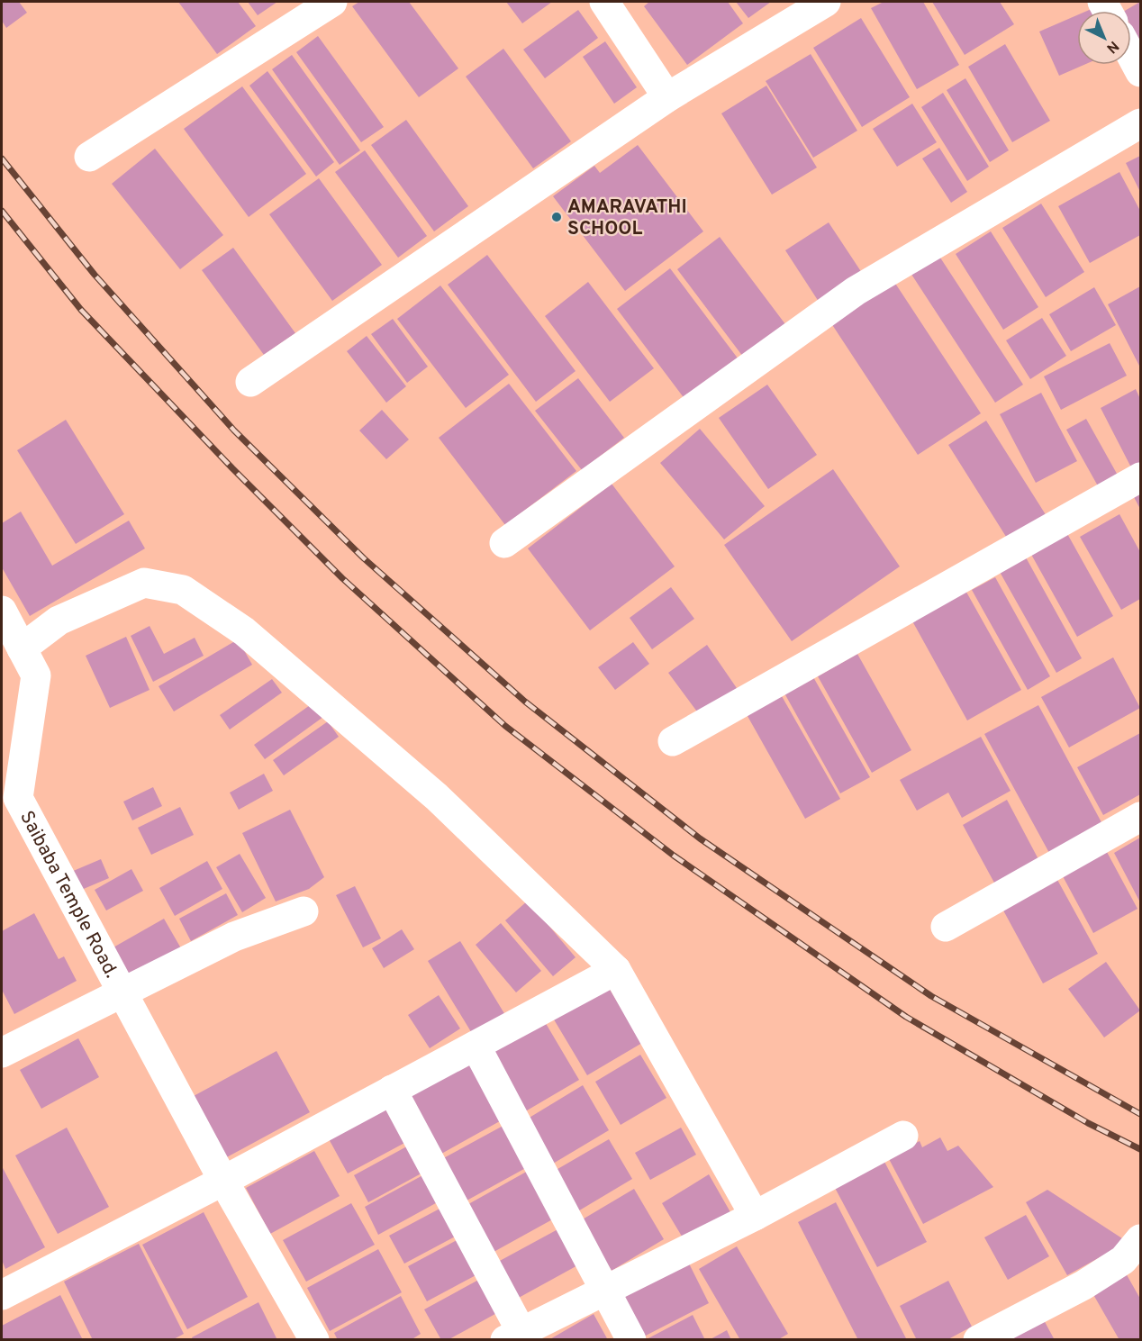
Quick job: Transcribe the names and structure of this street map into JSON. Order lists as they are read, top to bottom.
{
  "streets": {
    "street": ["Saibaba Temple Road."]
  },
  "places": ["AMARAVATHI SCHOOL"],
  "north": "bottom right"
}
